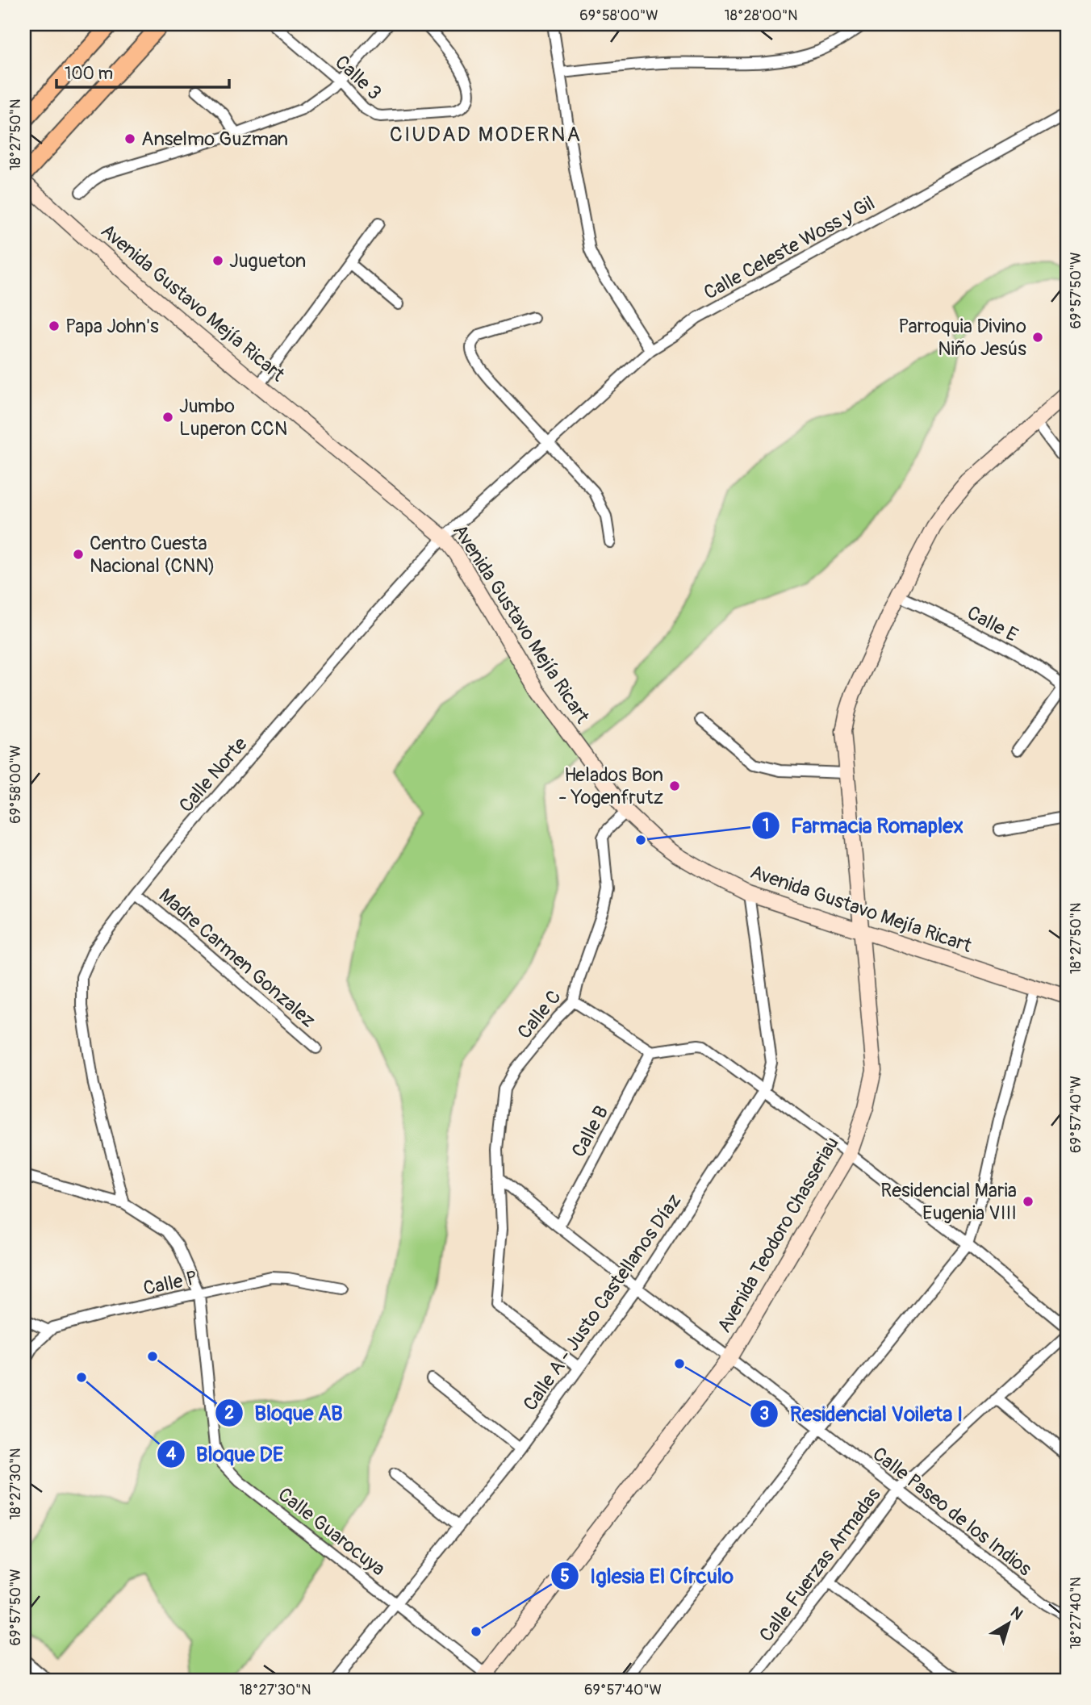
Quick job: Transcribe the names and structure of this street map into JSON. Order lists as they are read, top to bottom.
{
  "streets": {
    "street": [
      "Calle 3",
      "Calle Celeste Woss y Gil",
      "Avenida Gustavo Mejía Ricart",
      "Calle E",
      "Calle Norte",
      "Madre Carmen Gonzalez",
      "Calle C",
      "Calle B",
      "Avenida Teodoro Chasseriau",
      "Calle P",
      "Calle A - Justo Castellanos Díaz",
      "Calle Paseo de los Indios",
      "Calle Guarocuya",
      "Calle Fuerzas Armadas"
    ]
  },
  "crossings": [
    ["Calle Celeste Woss y Gil", "Calle Norte"],
    ["Avenida Gustavo Mejía Ricart", "Calle Norte"],
    ["Avenida Gustavo Mejía Ricart", "Calle C"],
    ["Avenida Gustavo Mejía Ricart", "Avenida Teodoro Chasseriau"],
    ["Avenida Gustavo Mejía Ricart", "Calle A - Justo Castellanos Díaz"],
    ["Calle E", "Avenida Teodoro Chasseriau"],
    ["Calle Norte", "Madre Carmen Gonzalez"],
    ["Calle Norte", "Calle Guarocuya"],
    ["Calle C", "Calle A - Justo Castellanos Díaz"],
    ["Calle C", "Calle Paseo de los Indios"],
    ["Calle B", "Calle Paseo de los Indios"],
    ["Avenida Teodoro Chasseriau", "Calle Paseo de los Indios"],
    ["Avenida Teodoro Chasseriau", "Calle Guarocuya"],
    ["Calle P", "Calle Guarocuya"],
    ["Calle A - Justo Castellanos Díaz", "Calle Paseo de los Indios"],
    ["Calle A - Justo Castellanos Díaz", "Calle Guarocuya"],
    ["Calle Paseo de los Indios", "Calle Fuerzas Armadas"]
  ],
  "districts": ["CIUDAD MODERNA"],
  "places": [
    "Anselmo Guzman",
    "Jugueton",
    "Papa John's",
    "Parroquia Divino Niño Jesús",
    "Jumbo Luperon CCN",
    "Centro Cuesta Nacional (CNN)",
    "Helados Bon - Yogenfrutz",
    "Farmacia Romaplex",
    "Residencial Maria Eugenia VIII",
    "Bloque AB",
    "Residencial Voileta I",
    "Bloque DE",
    "Iglesia El Círculo"
  ],
  "scale_bar": "100 m",
  "north": "top right",
  "coordinates": [
    "69°58'00\"W",
    "18°28'00\"N",
    "18°27'50\"N",
    "69°57'50\"W",
    "69°57'40\"W",
    "18°27'30\"N",
    "18°27'40\"N"
  ]
}
